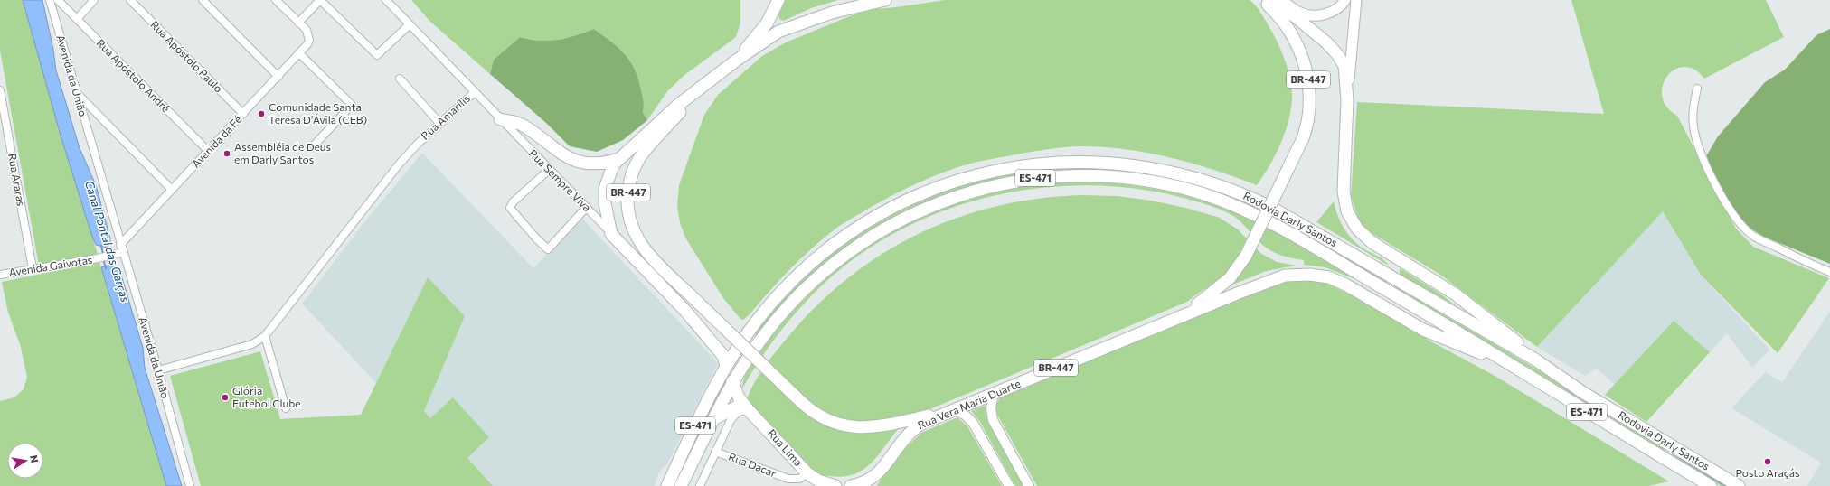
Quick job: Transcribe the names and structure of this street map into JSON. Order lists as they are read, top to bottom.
{
  "streets": {
    "main road": [
      "BR-447",
      "ES-471",
      "Rua Sempre Viva",
      "Rodovia Darly Santos",
      "Rua Vera Maria Duarte",
      "Rua Lima"
    ],
    "street": [
      "Rua Apóstolo Paulo",
      "Avenida da União",
      "Rua Apóstolo André",
      "Rua Amarílis",
      "Avenida da Fé",
      "Rua Araras",
      "Avenida Gaivotas",
      "Rua Dacar"
    ]
  },
  "crossings": [
    ["Rua Apóstolo Paulo", "Avenida da Fé"],
    ["Avenida da União", "Avenida da Fé"],
    ["Avenida da União", "Avenida Gaivotas"],
    ["Rua Apóstolo André", "Avenida da Fé"],
    ["BR-447", "Rua Sempre Viva"],
    ["BR-447", "Rodovia Darly Santos"],
    ["BR-447", "Rua Vera Maria Duarte"],
    ["Rua Amarílis", "Rua Sempre Viva"],
    ["Rua Araras", "Avenida Gaivotas"],
    ["Rua Sempre Viva", "Rodovia Darly Santos"],
    ["Rodovia Darly Santos", "Rua Lima"],
    ["Rua Lima", "Rua Dacar"]
  ],
  "water": ["Canal Pontal das Garças"],
  "places": [
    "Comunidade Santa Teresa D'Ávila (CEB)",
    "Assembléia de Deus em Darly Santos",
    "Glória Futebol Clube",
    "Posto Araçás"
  ],
  "north": "right"
}
